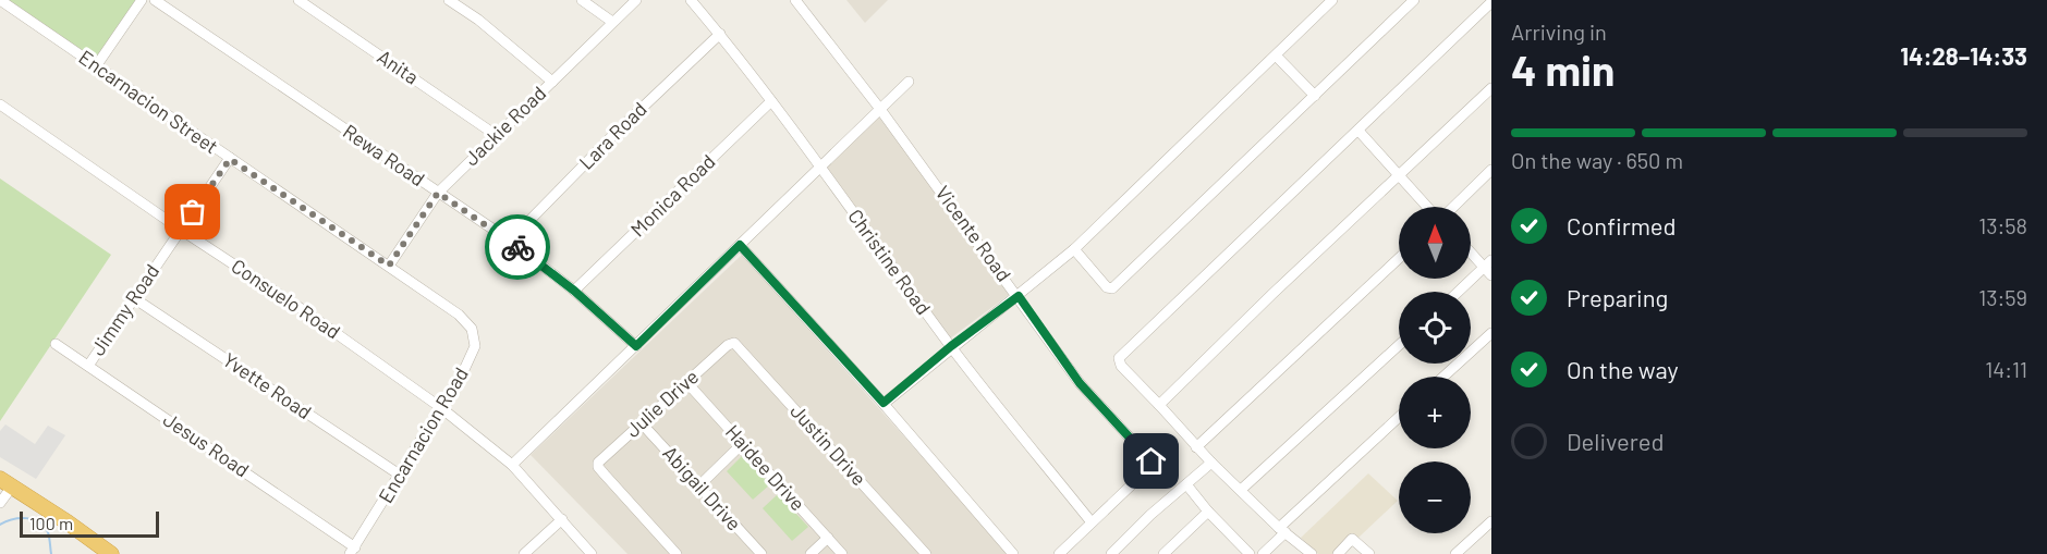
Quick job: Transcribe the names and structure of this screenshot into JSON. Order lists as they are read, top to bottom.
{
  "streets": {
    "street": [
      "Anita",
      "Encarnacion Street",
      "Jackie Road",
      "Lara Road",
      "Rewa Road",
      "Monica Road",
      "Vicente Road",
      "Christine Road",
      "Consuelo Road",
      "Jimmy Road",
      "Yvette Road",
      "Julie Drive",
      "Encarnacion Road",
      "Jesus Road",
      "Justin Drive",
      "Haidee Drive",
      "Abigail Drive"
    ]
  },
  "crossings": [
    ["Anita", "Jackie Road"],
    ["Encarnacion Street", "Jackie Road"],
    ["Encarnacion Street", "Jimmy Road"],
    ["Encarnacion Street", "Encarnacion Road"],
    ["Jackie Road", "Rewa Road"],
    ["Lara Road", "Rewa Road"],
    ["Lara Road", "Christine Road"],
    ["Rewa Road", "Monica Road"],
    ["Monica Road", "Christine Road"],
    ["Vicente Road", "Christine Road"],
    ["Consuelo Road", "Jimmy Road"],
    ["Consuelo Road", "Encarnacion Road"],
    ["Jimmy Road", "Yvette Road"],
    ["Jimmy Road", "Jesus Road"],
    ["Yvette Road", "Encarnacion Road"],
    ["Julie Drive", "Justin Drive"],
    ["Julie Drive", "Haidee Drive"],
    ["Julie Drive", "Abigail Drive"],
    ["Encarnacion Road", "Jesus Road"]
  ],
  "scale_bar": "100 m",
  "north": "top",
  "page": {
    "heading": ["4 min", "Arriving in", "14:28–14:33"],
    "bar": "On the way · 650 m",
    "list": [
      ["Confirmed", "13:58"],
      ["Preparing", "13:59"],
      ["On the way", "14:11"],
      "Delivered"
    ],
    "map_buttons": ["+", "−"],
    "scale": "100 m"
  }
}
